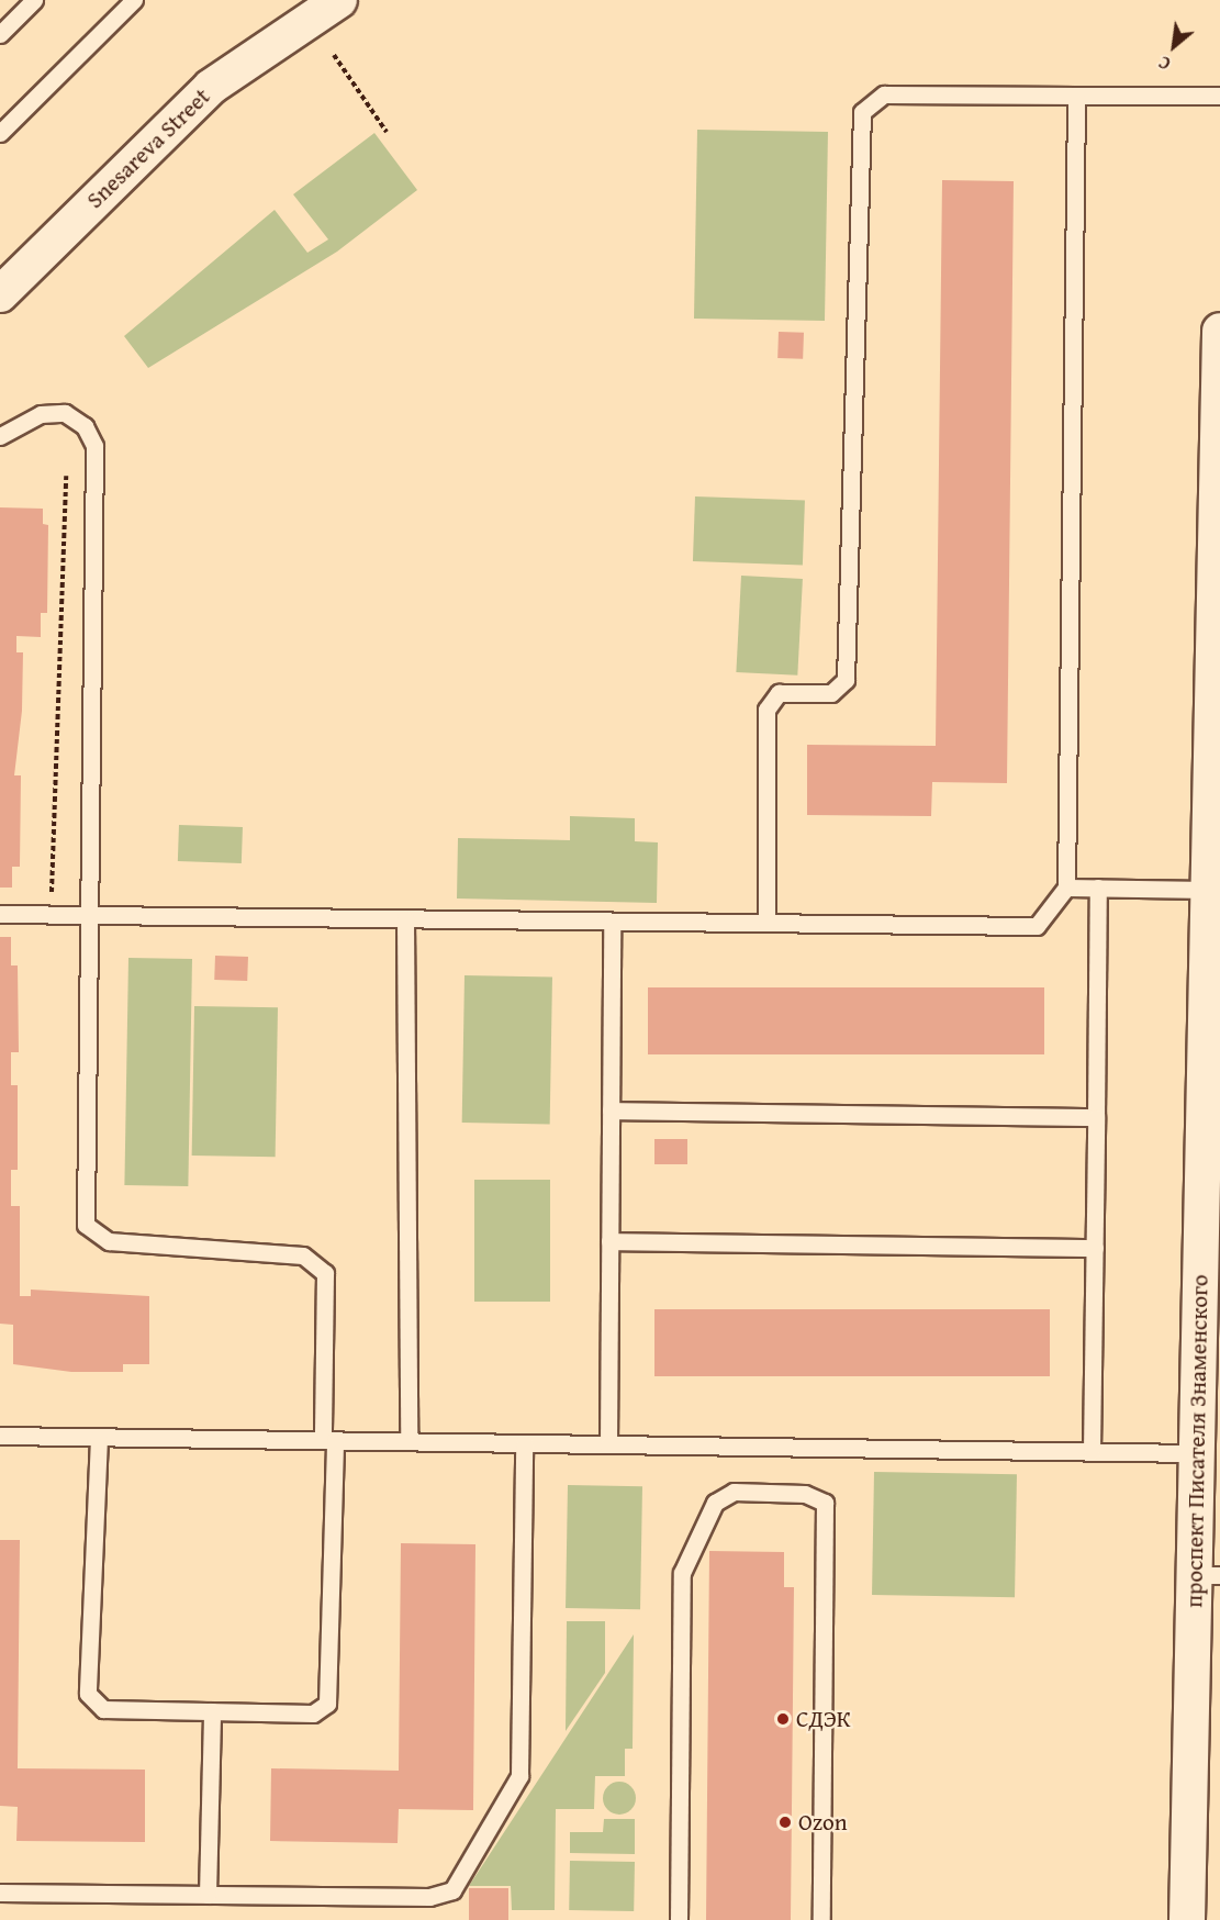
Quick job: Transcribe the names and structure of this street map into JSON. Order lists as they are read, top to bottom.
{
  "streets": {
    "street": ["Snesareva Street", "проспект Писателя Знаменского"]
  },
  "places": ["СДЭК", "Ozon"],
  "north": "bottom left"
}
